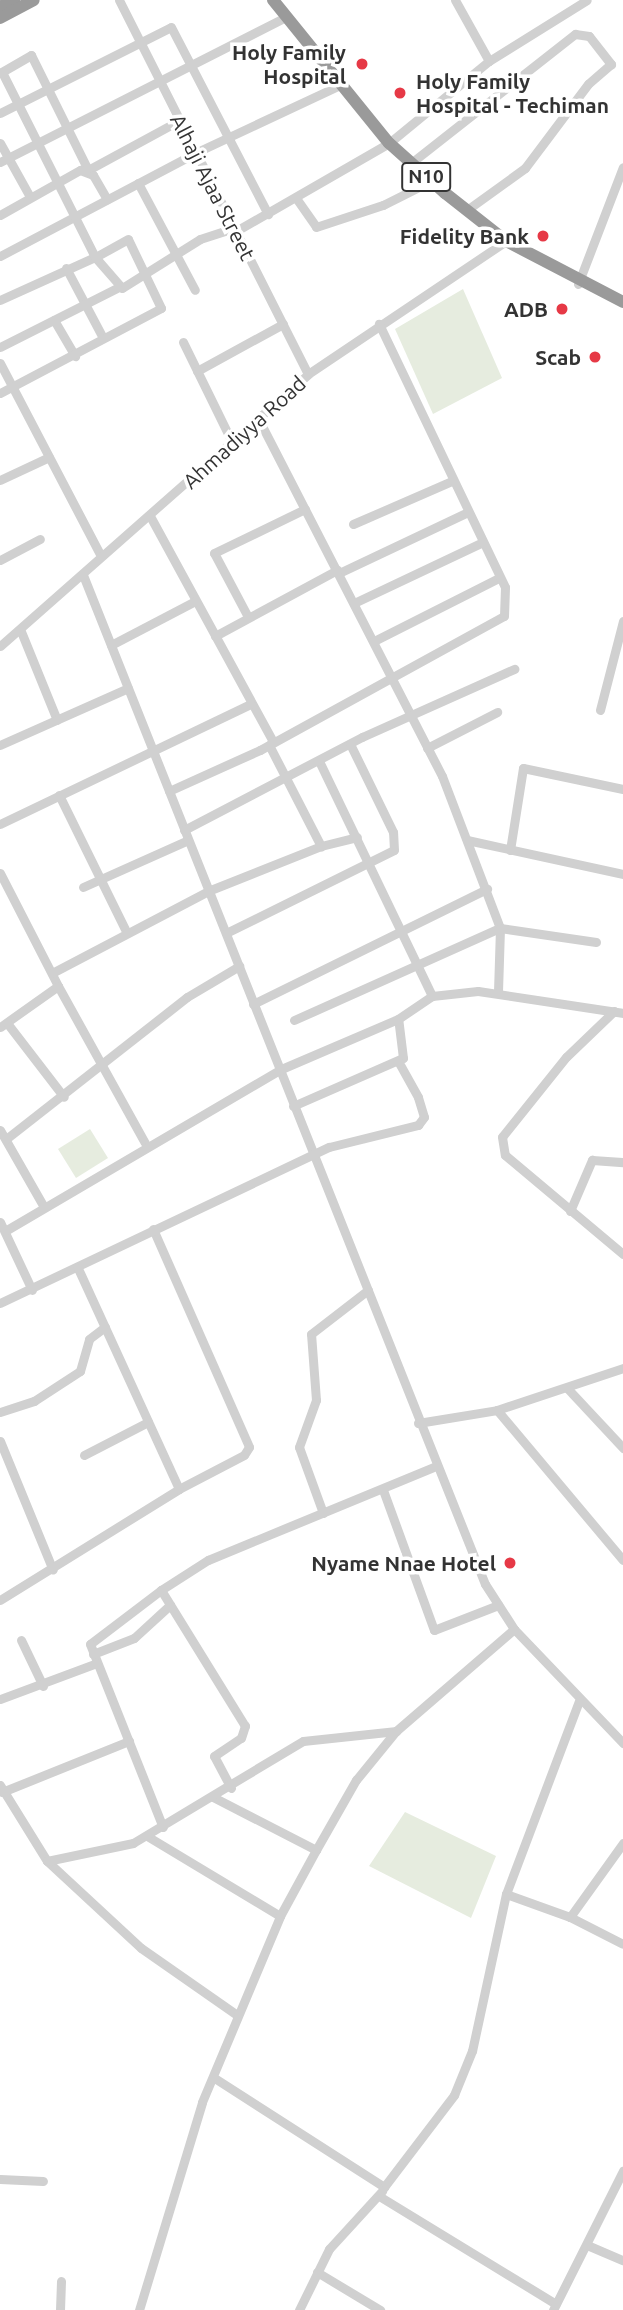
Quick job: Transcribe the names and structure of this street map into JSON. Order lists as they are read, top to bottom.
{
  "streets": {
    "highway": ["N10"],
    "street": ["Alhaji Ajaa Street", "Ahmadiyya Road"]
  },
  "crossings": [
    ["N10", "Ahmadiyya Road"],
    ["Alhaji Ajaa Street", "Ahmadiyya Road"]
  ],
  "places": [
    "Holy Family Hospital",
    "Holy Family Hospital - Techiman",
    "Fidelity Bank",
    "ADB",
    "Scab",
    "Nyame Nnae Hotel"
  ]
}
